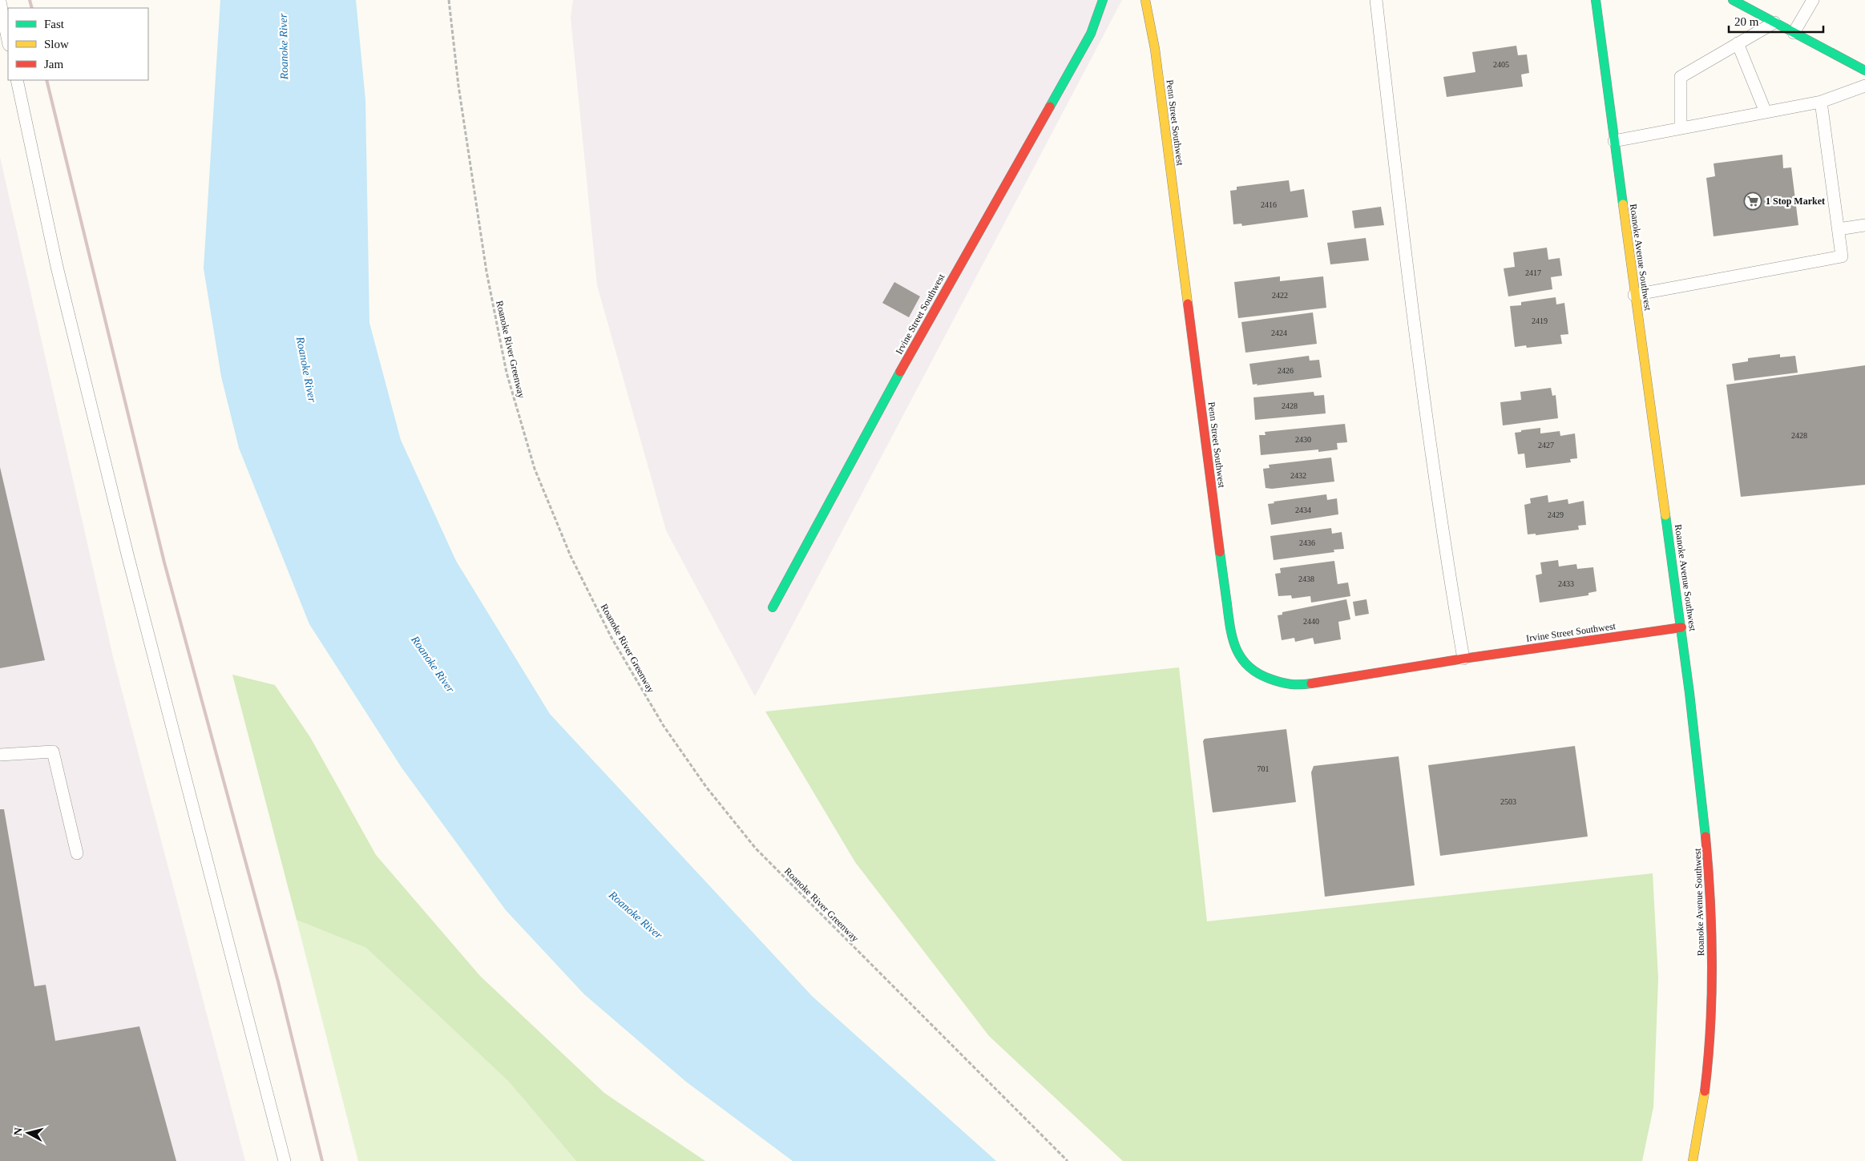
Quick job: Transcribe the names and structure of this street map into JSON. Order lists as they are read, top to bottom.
{
  "streets": {
    "street": ["Penn Street Southwest", "Roanoke Avenue Southwest", "Irvine Street Southwest"],
    "path": ["Roanoke River Greenway"]
  },
  "crossings": [
    ["Penn Street Southwest", "Irvine Street Southwest"],
    ["Roanoke Avenue Southwest", "Irvine Street Southwest"]
  ],
  "water": ["Roanoke River"],
  "places": {
    "supermarket": ["1 Stop Market"]
  },
  "house_numbers": [
    "2405",
    "2416",
    "2417",
    "2422",
    "2419",
    "2424",
    "2426",
    "2428",
    "2428",
    "2430",
    "2427",
    "2432",
    "2434",
    "2429",
    "2436",
    "2438",
    "2433",
    "2440",
    "701",
    "2503"
  ],
  "legend": ["Fast", "Slow", "Jam"],
  "scale_bar": "20 m",
  "north": "left"
}
